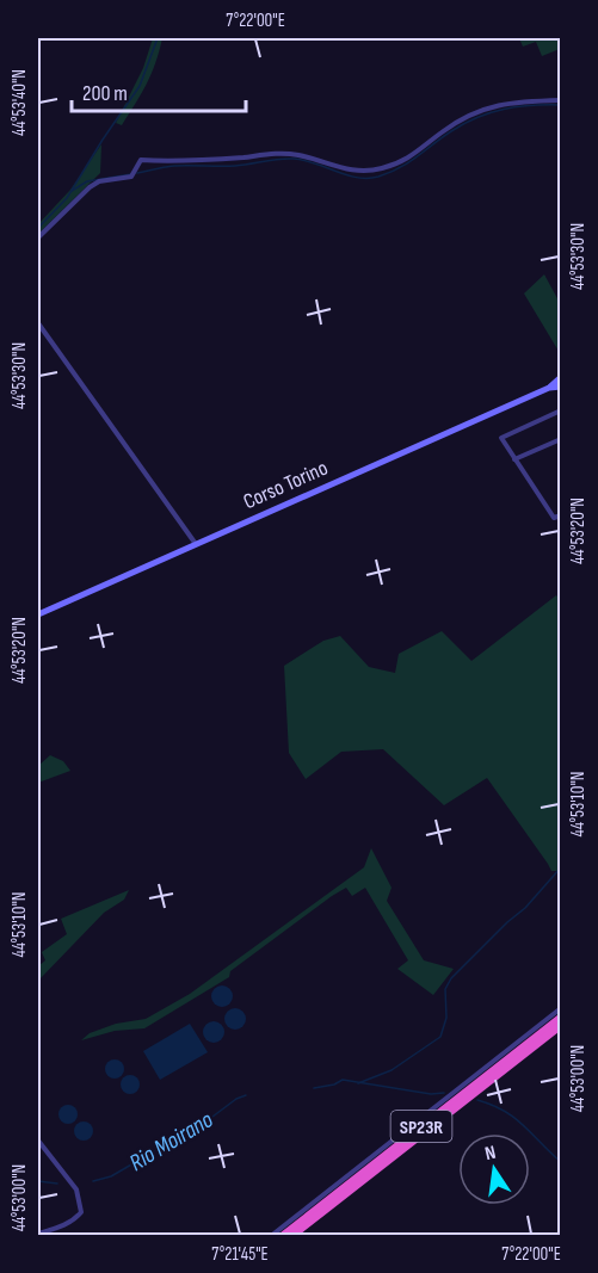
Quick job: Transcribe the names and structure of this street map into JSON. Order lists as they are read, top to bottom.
{
  "streets": {
    "highway": ["SP23R"],
    "main road": ["Corso Torino"]
  },
  "water": ["Rio Moirano"],
  "scale_bar": "200 m",
  "north": "top",
  "coordinates": [
    "7°22'00\"E",
    "44°53'40\"N",
    "44°53'30\"N",
    "44°53'20\"N",
    "44°53'10\"N",
    "44°53'00\"N",
    "7°21'45\"E"
  ]
}
